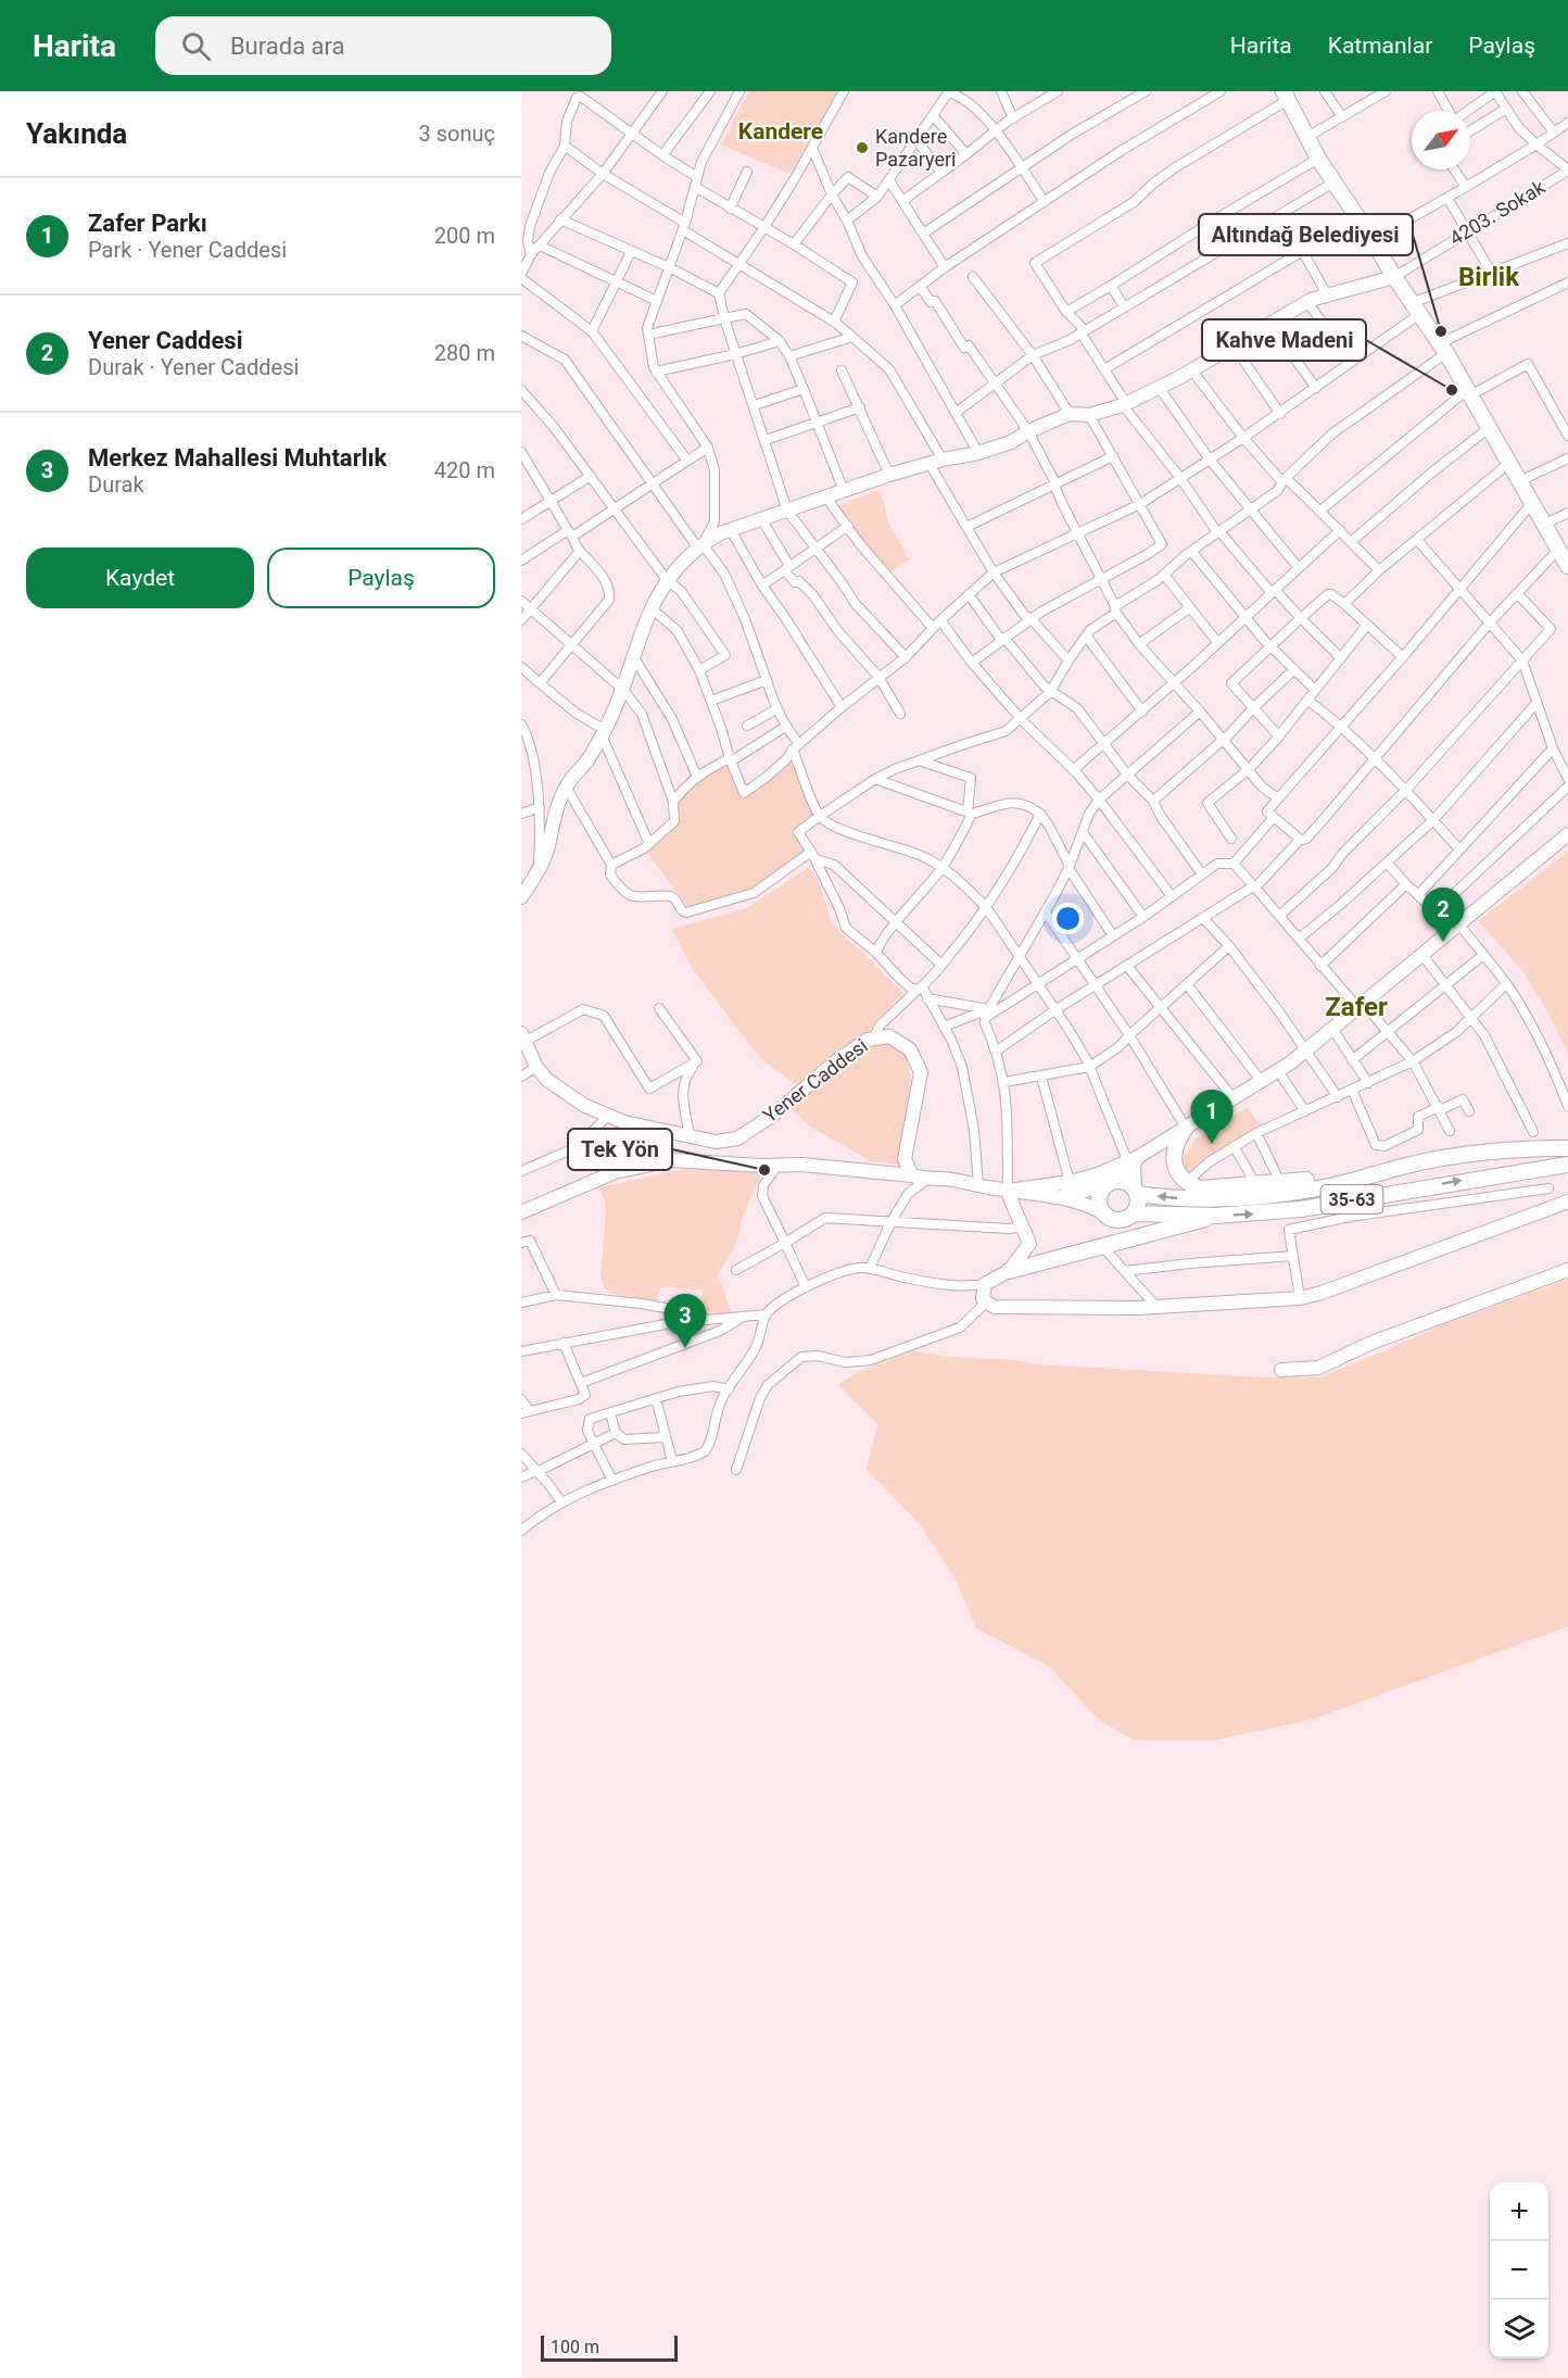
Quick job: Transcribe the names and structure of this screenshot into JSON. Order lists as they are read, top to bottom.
{
  "streets": {
    "main road": ["Yener Caddesi", "35-63"],
    "street": ["4203. Sokak"]
  },
  "districts": ["Kandere", "Birlik", "Zafer"],
  "places": [
    "Kandere Pazaryeri",
    "Altındağ Belediyesi",
    "Kahve Madeni",
    "Tek Yön"
  ],
  "scale_bar": "100 m",
  "north": "top right",
  "page": {
    "header": "Harita",
    "search": "Burada ara",
    "nav": ["Harita", "Katmanlar", "Paylaş"],
    "heading": ["Yakında", "3 sonuç"],
    "list": [
      {
        "mark": "1",
        "name": "Zafer Parkı",
        "note": "Park · Yener Caddesi",
        "value": "200 m"
      },
      {
        "mark": "2",
        "name": "Yener Caddesi",
        "note": "Durak · Yener Caddesi",
        "value": "280 m"
      },
      {
        "mark": "3",
        "name": "Merkez Mahallesi Muhtarlık",
        "note": "Durak",
        "value": "420 m"
      }
    ],
    "buttons": ["Kaydet", "Paylaş"],
    "pins": ["2", "1", "3"],
    "map_buttons": ["+", "−"],
    "scale": "100 m"
  }
}
